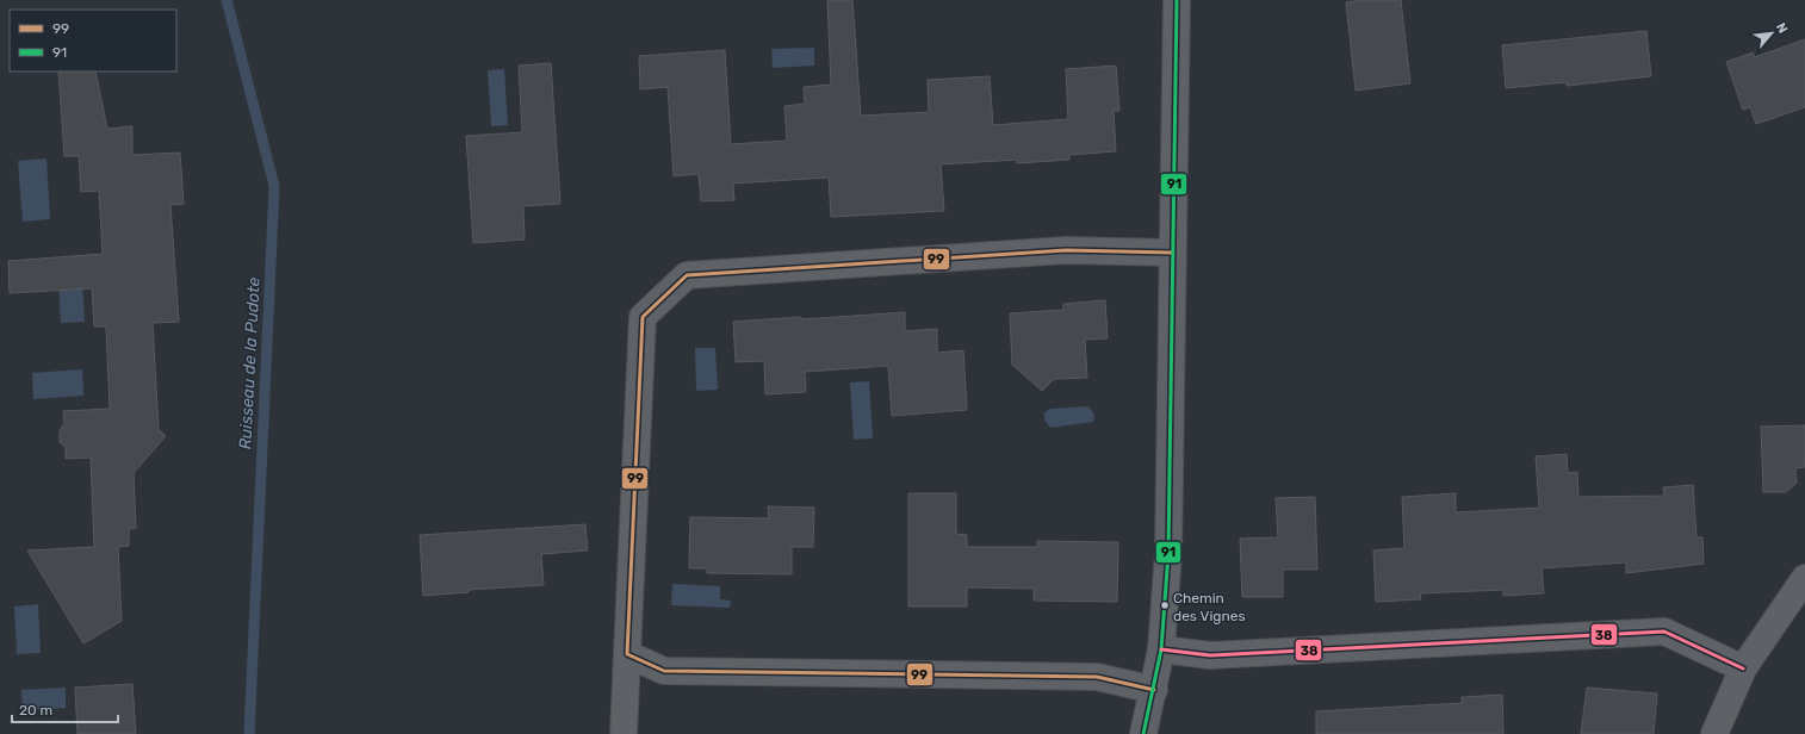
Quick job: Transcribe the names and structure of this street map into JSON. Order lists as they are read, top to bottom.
{
  "water": ["Ruisseau de la Pudote"],
  "places": ["Chemin des Vignes"],
  "lines": ["transit line 91", "transit line 99", "transit line 38"],
  "legend": ["99", "91"],
  "scale_bar": "20 m",
  "north": "top right"
}
